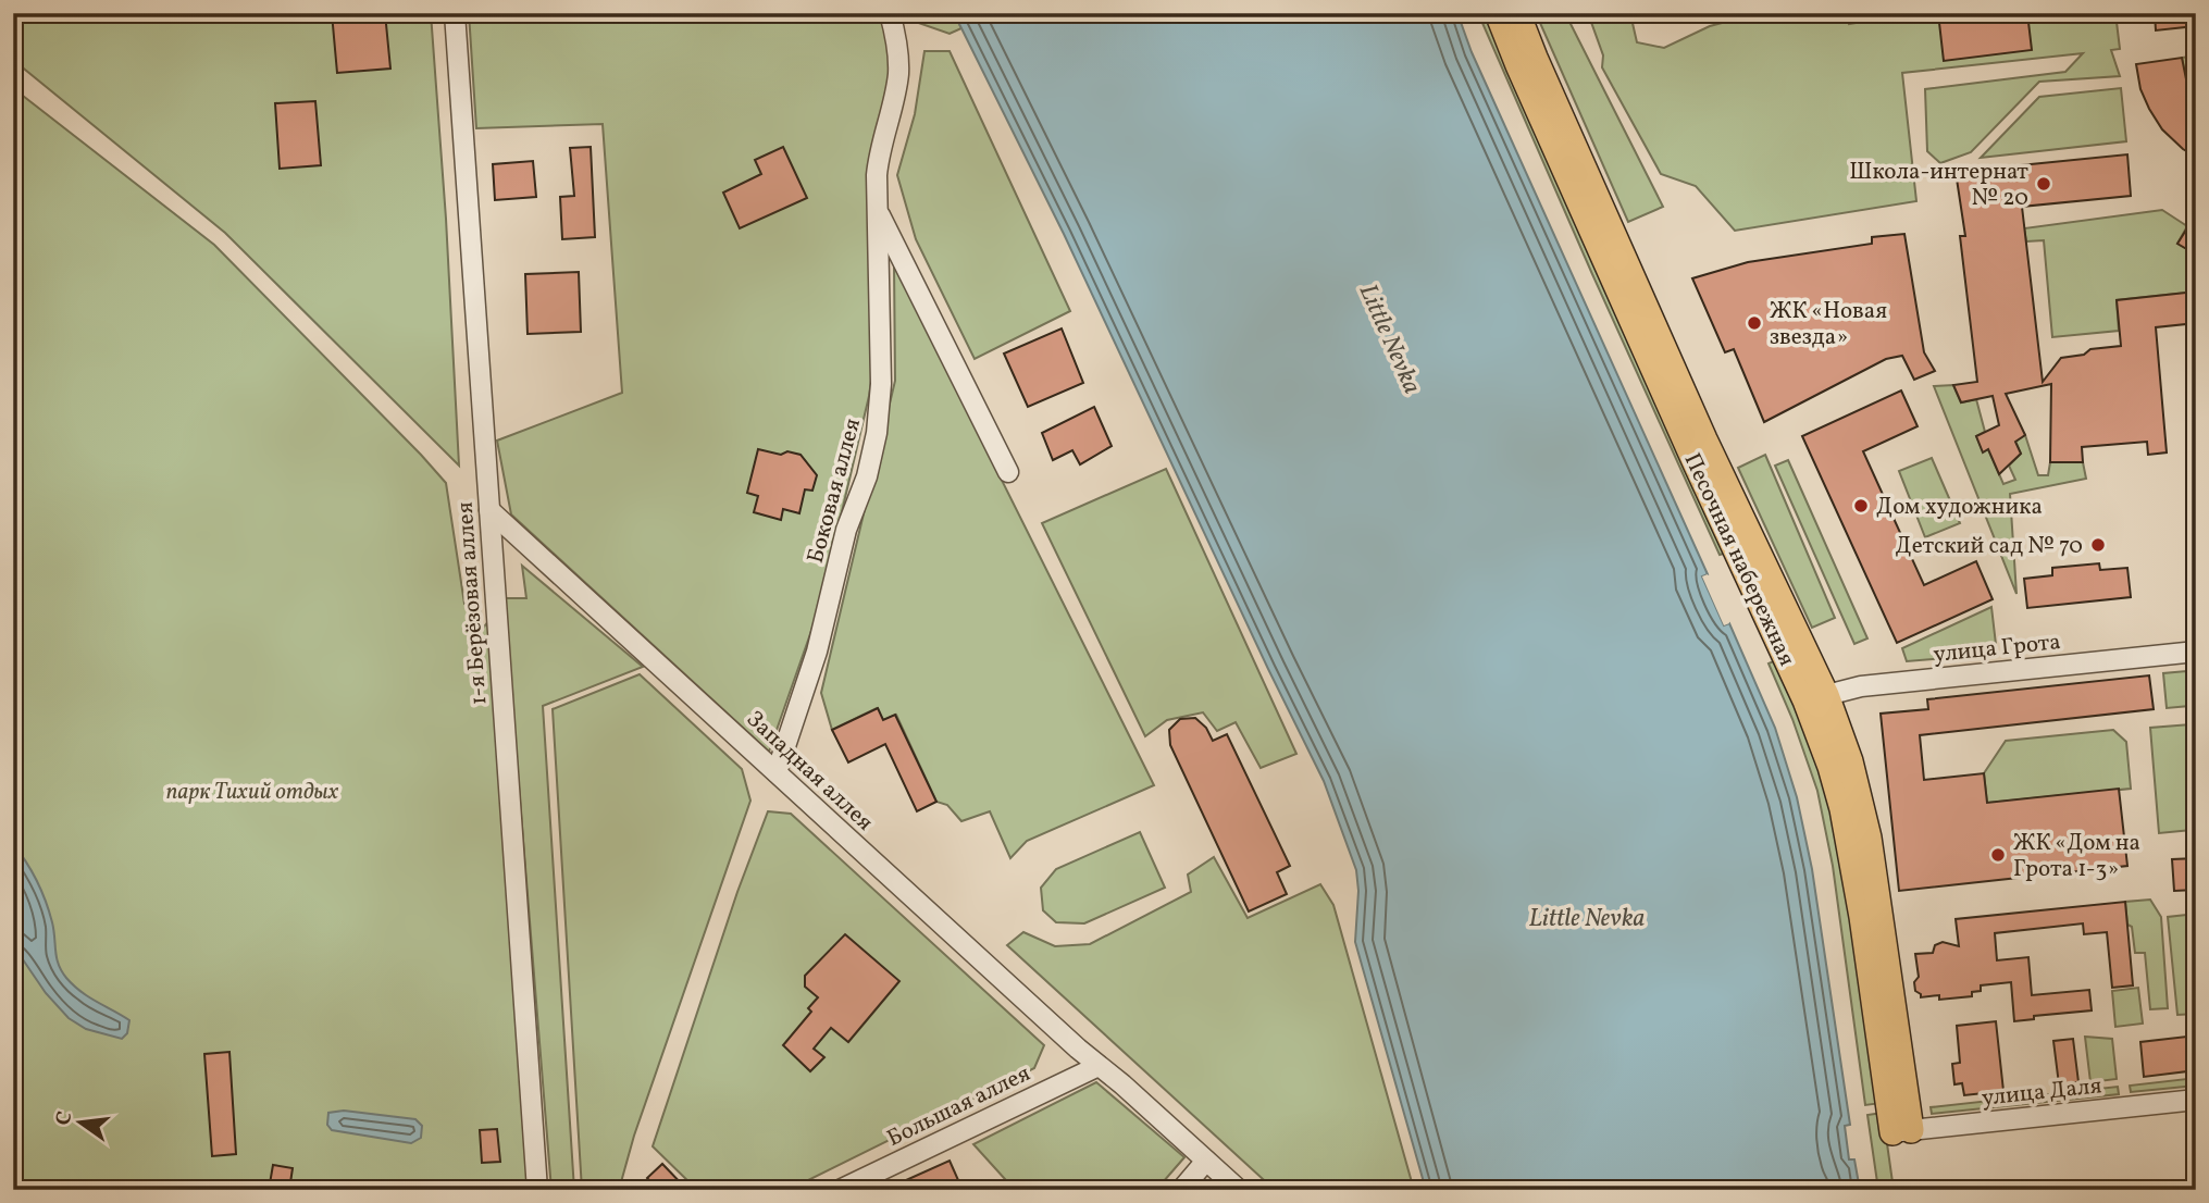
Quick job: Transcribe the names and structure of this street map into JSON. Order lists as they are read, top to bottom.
{
  "streets": {
    "main road": ["Песочная набережная"],
    "street": [
      "Боковая аллея",
      "1-я Берёзовая аллея",
      "улица Грота",
      "Западная аллея",
      "улица Даля",
      "Большая аллея"
    ]
  },
  "crossings": [
    ["Боковая аллея", "Западная аллея"],
    ["Песочная набережная", "улица Грота"],
    ["Песочная набережная", "улица Даля"],
    ["1-я Берёзовая аллея", "Западная аллея"],
    ["Западная аллея", "Большая аллея"]
  ],
  "water": ["Little Nevka"],
  "parks": ["парк Тихий отдых"],
  "places": [
    "Школа-интернат № 20",
    "ЖК «Новая звезда»",
    "Дом художника",
    "Детский сад № 70",
    "ЖК «Дом на Грота 1-3»"
  ],
  "north": "left"
}
